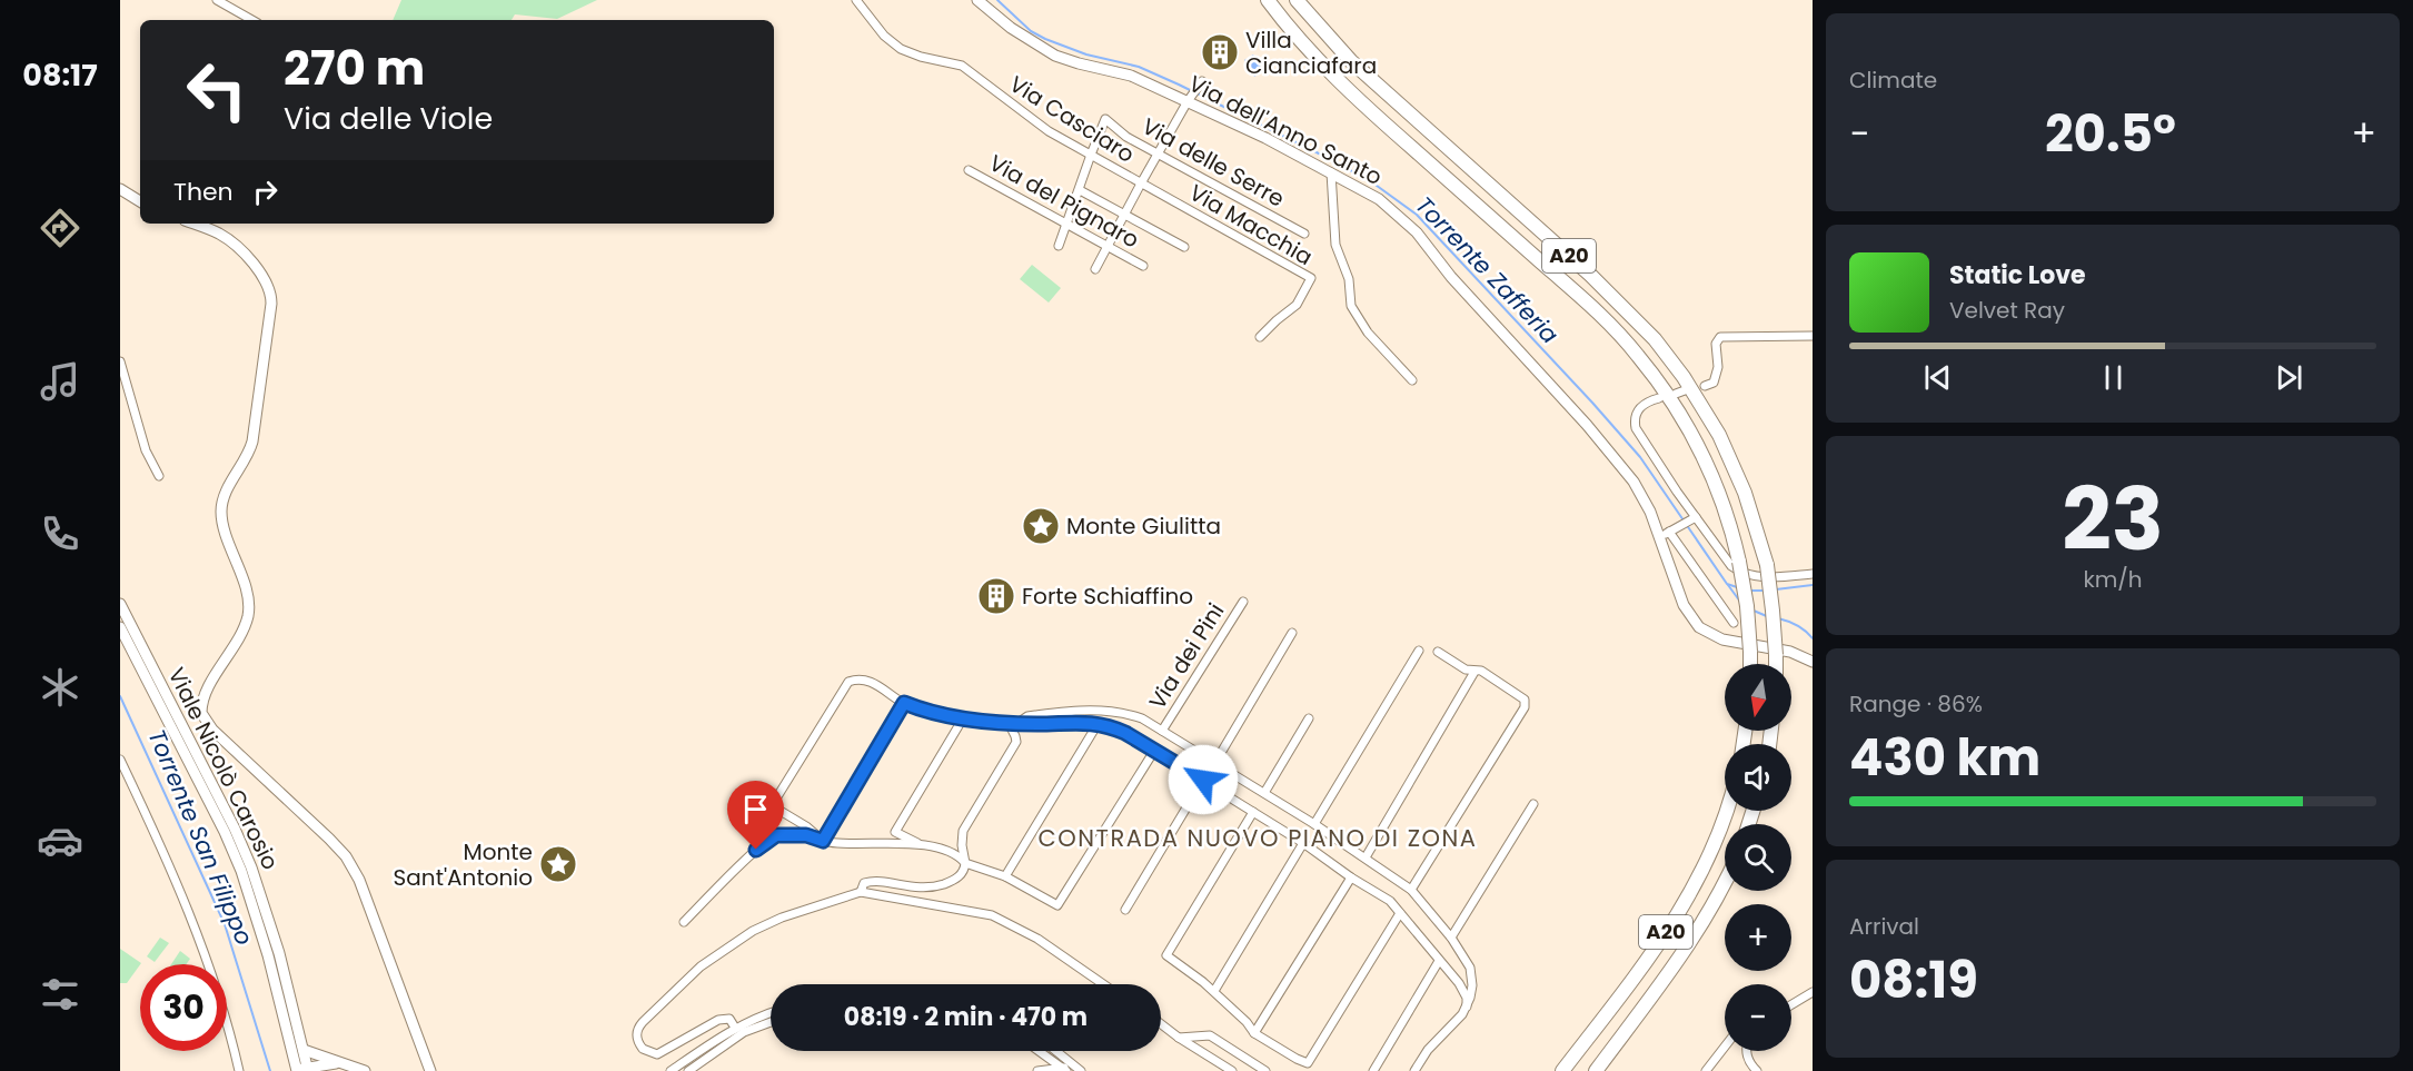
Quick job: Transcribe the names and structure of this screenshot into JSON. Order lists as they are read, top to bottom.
{
  "streets": {
    "highway": ["A20"],
    "street": [
      "Via Casciaro",
      "Via dell'Anno Santo",
      "Via delle Serre",
      "Via del Pignaro",
      "Via Macchia",
      "Via dei Pini",
      "Viale Nicolò Carosio"
    ]
  },
  "crossings": [
    ["Via Casciaro", "Via delle Serre"],
    ["Via Casciaro", "Via Macchia"]
  ],
  "districts": ["CONTRADA NUOVO PIANO DI ZONA"],
  "water": ["Torrente Zafferia", "Torrente San Filippo"],
  "places": {
    "building": ["Villa Cianciafara", "Forte Schiaffino"],
    "place": ["Monte Giulitta", "Monte Sant'Antonio"]
  },
  "north": "bottom",
  "page": {
    "tabs": "08:17",
    "tile": [
      "Climate",
      ["23", "km/h"],
      ["Range · 86%", "430 km"],
      ["Arrival", "08:19"]
    ],
    "turn": ["270 m", "Via delle Viole"],
    "heat": ["−", "20.5°", "+"],
    "then": "Then",
    "song": ["Static Love", "Velvet Ray"],
    "map_buttons": ["+", "−"],
    "limit": "30",
    "trip": "08:19 · 2 min · 470 m"
  }
}
